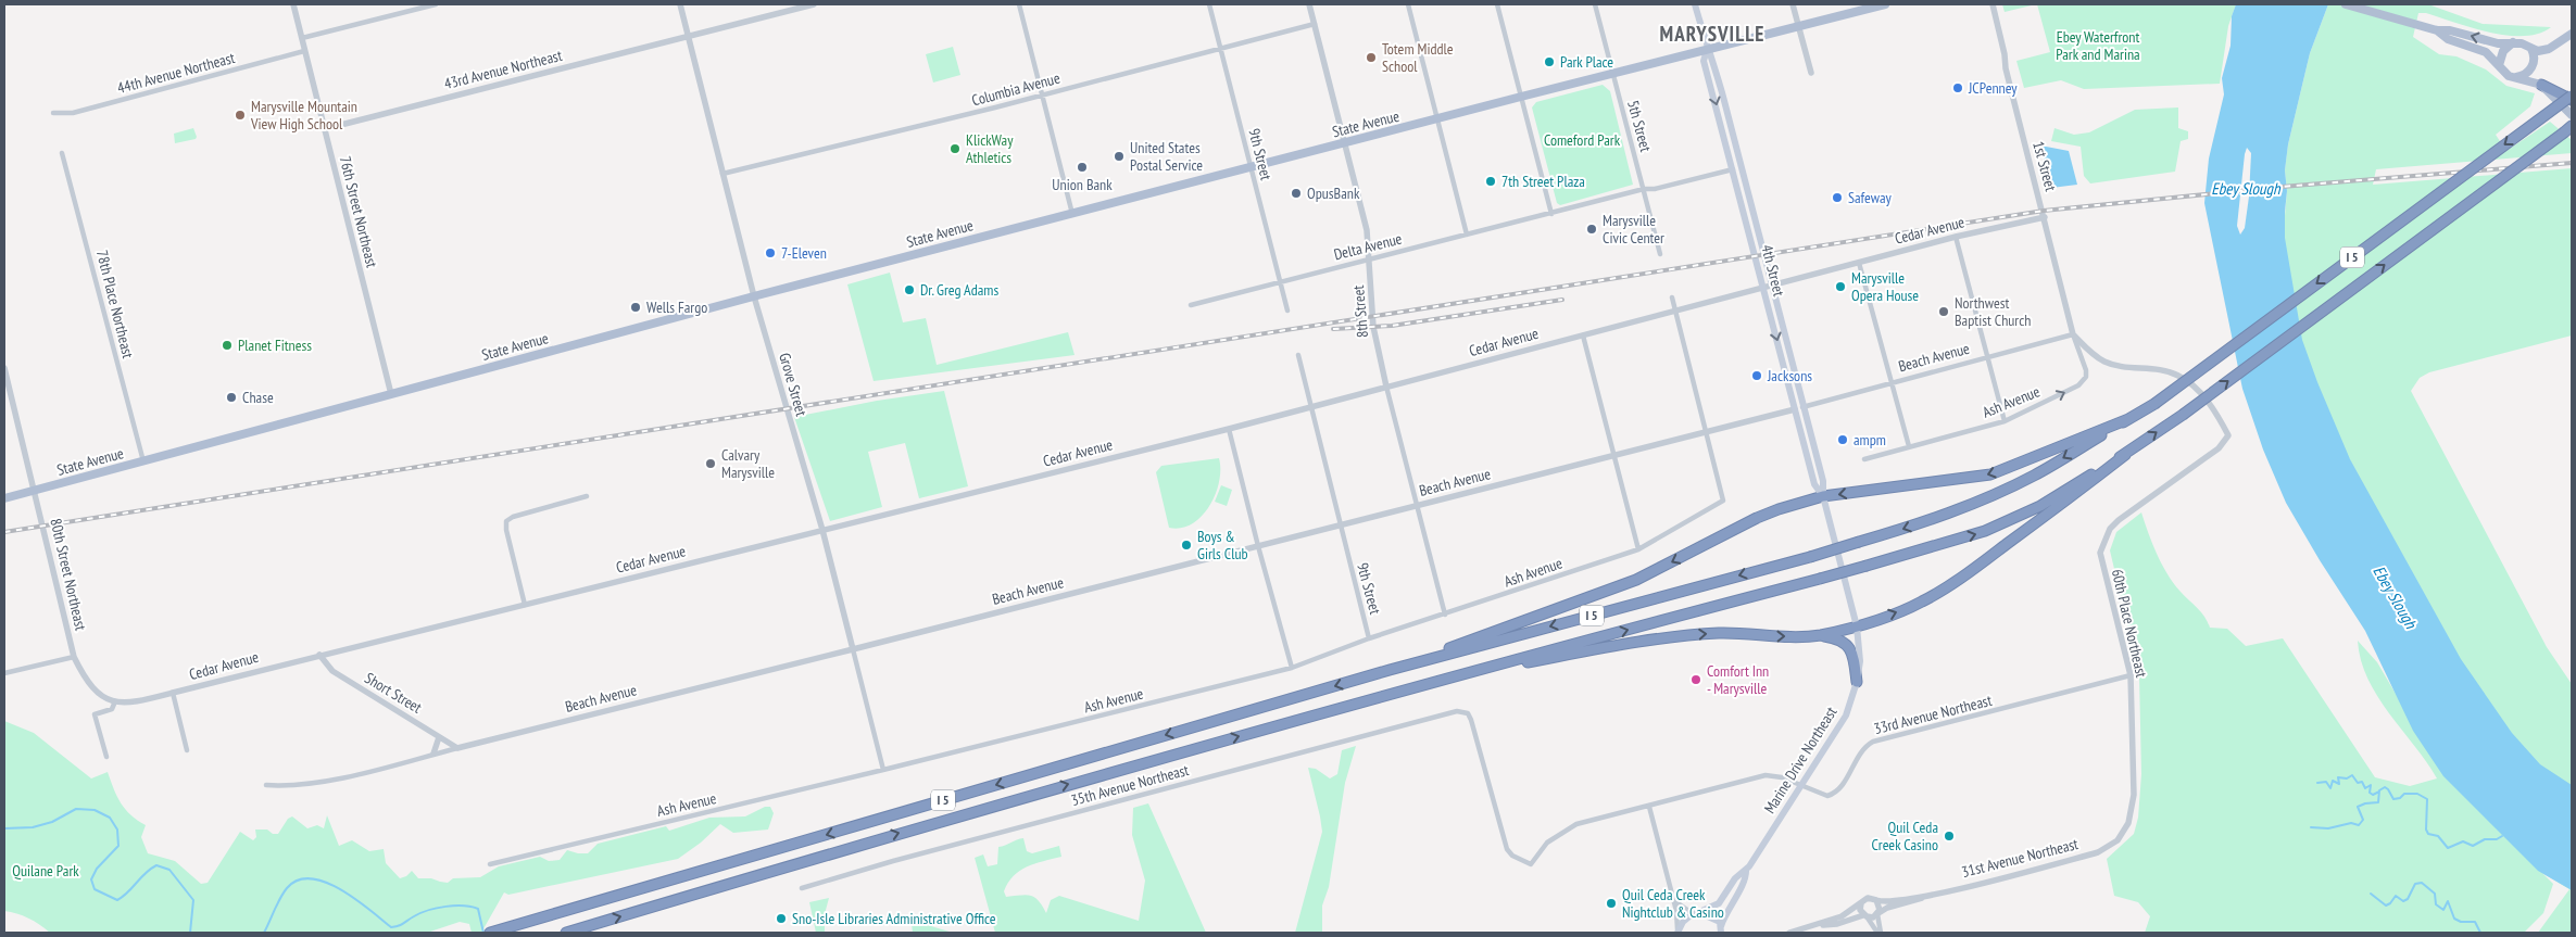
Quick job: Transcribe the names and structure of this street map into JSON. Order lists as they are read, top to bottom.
{
  "streets": {
    "highway": ["I 5"],
    "main road": ["State Avenue", "4th Street", "Marine Drive Northeast"],
    "street": [
      "43rd Avenue Northeast",
      "44th Avenue Northeast",
      "Columbia Avenue",
      "5th Street",
      "9th Street",
      "1st Street",
      "76th Street Northeast",
      "Cedar Avenue",
      "Delta Avenue",
      "78th Place Northeast",
      "8th Street",
      "Beach Avenue",
      "Grove Street",
      "Ash Avenue",
      "80th Street Northeast",
      "60th Place Northeast",
      "Short Street",
      "33rd Avenue Northeast",
      "35th Avenue Northeast",
      "31st Avenue Northeast"
    ]
  },
  "crossings": [
    ["43rd Avenue Northeast", "76th Street Northeast"],
    ["43rd Avenue Northeast", "Grove Street"],
    ["44th Avenue Northeast", "76th Street Northeast"],
    ["Columbia Avenue", "9th Street"],
    ["Columbia Avenue", "8th Street"],
    ["Columbia Avenue", "Grove Street"],
    ["State Avenue", "5th Street"],
    ["State Avenue", "9th Street"],
    ["State Avenue", "76th Street Northeast"],
    ["State Avenue", "4th Street"],
    ["State Avenue", "78th Place Northeast"],
    ["State Avenue", "8th Street"],
    ["State Avenue", "Grove Street"],
    ["State Avenue", "80th Street Northeast"],
    ["5th Street", "Delta Avenue"],
    ["9th Street", "Cedar Avenue"],
    ["9th Street", "Delta Avenue"],
    ["9th Street", "Beach Avenue"],
    ["9th Street", "Ash Avenue"],
    ["1st Street", "Cedar Avenue"],
    ["1st Street", "Beach Avenue"],
    ["1st Street", "Ash Avenue"],
    ["1st Street", "60th Place Northeast"],
    ["Cedar Avenue", "4th Street"],
    ["Cedar Avenue", "8th Street"],
    ["Cedar Avenue", "Grove Street"],
    ["Cedar Avenue", "80th Street Northeast"],
    ["Cedar Avenue", "Short Street"],
    ["Delta Avenue", "8th Street"],
    ["4th Street", "Beach Avenue"],
    ["4th Street", "Marine Drive Northeast"],
    ["8th Street", "Beach Avenue"],
    ["8th Street", "Ash Avenue"],
    ["Beach Avenue", "Grove Street"],
    ["Beach Avenue", "Ash Avenue"],
    ["Beach Avenue", "60th Place Northeast"],
    ["Beach Avenue", "Short Street"],
    ["Grove Street", "Ash Avenue"],
    ["Ash Avenue", "60th Place Northeast"],
    ["60th Place Northeast", "33rd Avenue Northeast"],
    ["60th Place Northeast", "31st Avenue Northeast"],
    ["33rd Avenue Northeast", "Marine Drive Northeast"],
    ["33rd Avenue Northeast", "35th Avenue Northeast"]
  ],
  "districts": ["MARYSVILLE"],
  "water": ["Ebey Slough"],
  "parks": ["Ebey Waterfront Park and Marina", "Comeford Park", "Quilane Park"],
  "places": [
    "Totem Middle School",
    "Park Place",
    "JCPenney",
    "Marysville Mountain View High School",
    "KlickWay Athletics",
    "United States Postal Service",
    "Union Bank",
    "7th Street Plaza",
    "OpusBank",
    "Safeway",
    "Marysville Civic Center",
    "7-Eleven",
    "Marysville Opera House",
    "Dr. Greg Adams",
    "Wells Fargo",
    "Northwest Baptist Church",
    "Planet Fitness",
    "Jacksons",
    "Chase",
    "ampm",
    "Calvary Marysville",
    "Boys & Girls Club",
    "Comfort Inn - Marysville",
    "Quil Ceda Creek Casino",
    "Quil Ceda Creek Nightclub & Casino",
    "Sno-Isle Libraries Administrative Office"
  ]
}
